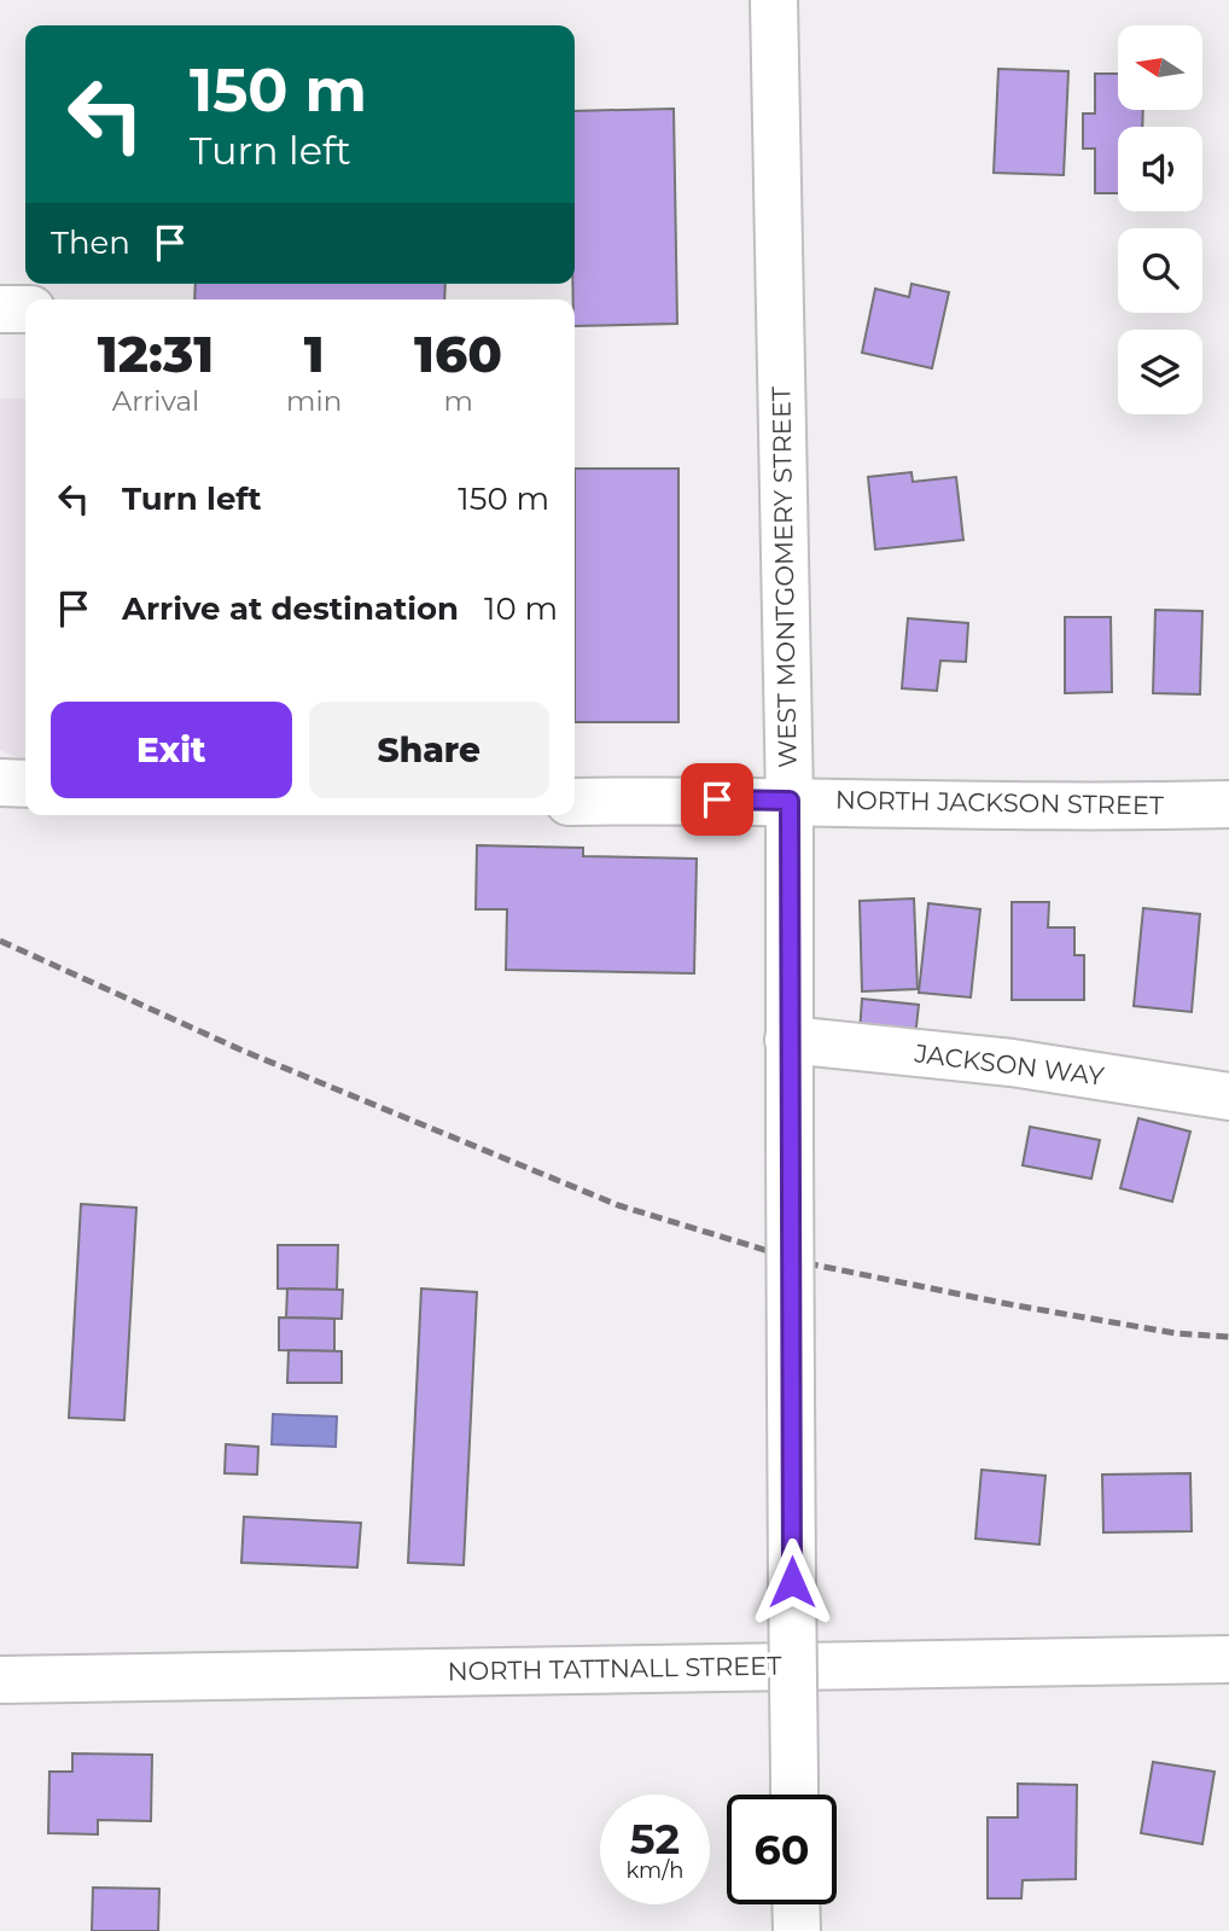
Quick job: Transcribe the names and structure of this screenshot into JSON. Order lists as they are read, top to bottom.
{
  "streets": {
    "street": [
      "WEST MONTGOMERY STREET",
      "NORTH JACKSON STREET",
      "JACKSON WAY",
      "NORTH TATTNALL STREET"
    ]
  },
  "crossings": [
    ["WEST MONTGOMERY STREET", "NORTH JACKSON STREET"],
    ["WEST MONTGOMERY STREET", "JACKSON WAY"]
  ],
  "north": "left",
  "page": {
    "turn": ["150 m", "Turn left"],
    "then": "Then",
    "eta": [
      "12:31",
      "Arrival",
      "1",
      "min",
      "160",
      "m"
    ],
    "list": [
      {
        "name": "Turn left",
        "value": "150 m"
      },
      {
        "name": "Arrive at destination",
        "value": "10 m"
      }
    ],
    "buttons": ["Exit", "Share"],
    "speed": "52 km/h",
    "limit": "60"
  }
}
